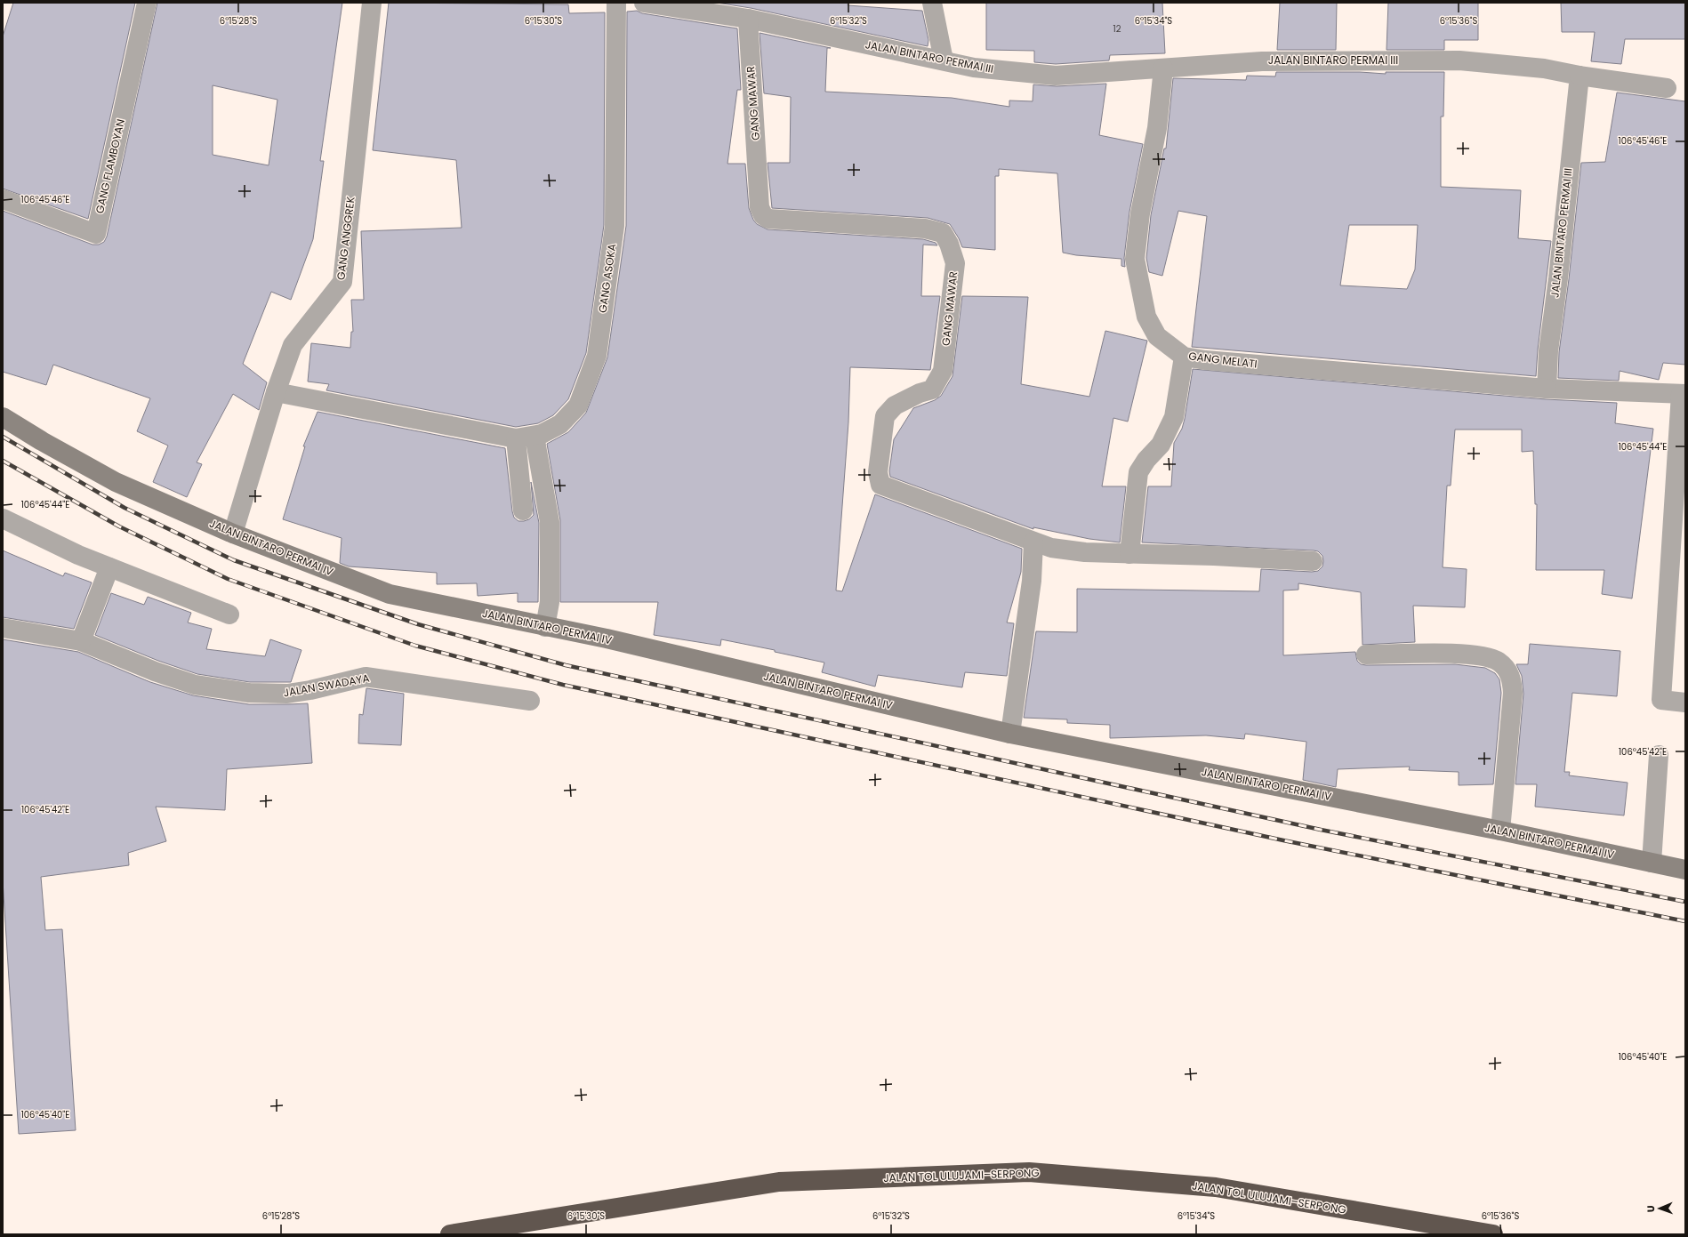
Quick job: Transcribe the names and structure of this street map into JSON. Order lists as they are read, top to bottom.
{
  "streets": {
    "highway": ["JALAN TOL ULUJAMI–SERPONG"],
    "street": [
      "JALAN BINTARO PERMAI III",
      "GANG MAWAR",
      "GANG FLAMBOYAN",
      "GANG ANGGREK",
      "GANG ASOKA",
      "GANG MELATI",
      "JALAN BINTARO PERMAI IV",
      "JALAN SWADAYA"
    ]
  },
  "crossings": [
    ["JALAN BINTARO PERMAI III", "GANG MAWAR"],
    ["JALAN BINTARO PERMAI III", "GANG MELATI"],
    ["GANG ANGGREK", "JALAN BINTARO PERMAI IV"]
  ],
  "house_numbers": ["12"],
  "north": "left",
  "coordinates": [
    "6°15'28\"S",
    "6°15'30\"S",
    "6°15'32\"S",
    "6°15'34\"S",
    "6°15'36\"S",
    "106°45'46\"E",
    "106°45'44\"E",
    "106°45'42\"E",
    "106°45'40\"E"
  ]
}
